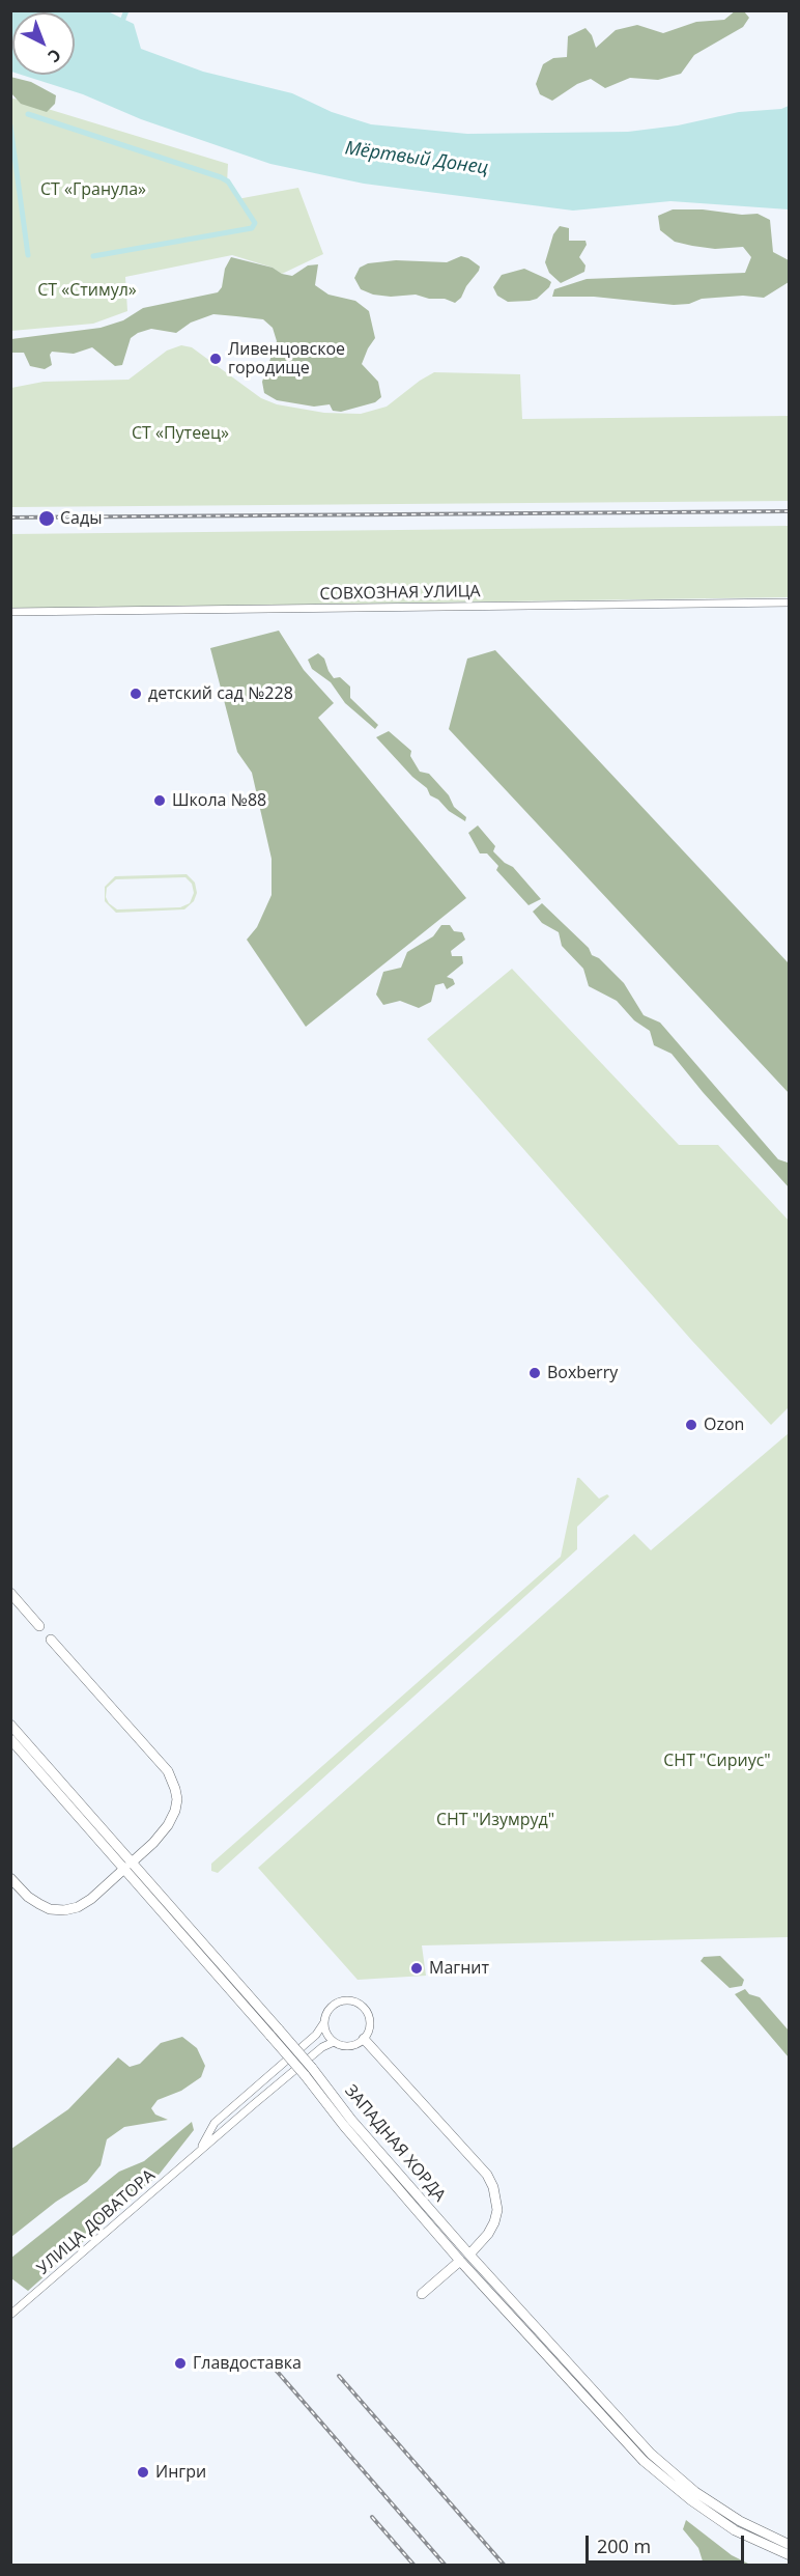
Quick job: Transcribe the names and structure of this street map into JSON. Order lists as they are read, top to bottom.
{
  "streets": {
    "highway": ["ЗАПАДНАЯ ХОРДА"],
    "street": ["СОВХОЗНАЯ УЛИЦА", "УЛИЦА ДОВАТОРА"]
  },
  "water": ["Мёртвый Донец"],
  "parks": [
    "СТ «Гранула»",
    "СТ «Стимул»",
    "СТ «Путеец»",
    "СНТ \"Сириус\"",
    "СНТ \"Изумруд\""
  ],
  "places": [
    "Ливенцовское городище",
    "Сады",
    "детский сад №228",
    "Школа №88",
    "Boxberry",
    "Ozon",
    "Магнит",
    "Главдоставка",
    "Ингри"
  ],
  "scale_bar": "200 m",
  "north": "bottom right"
}
